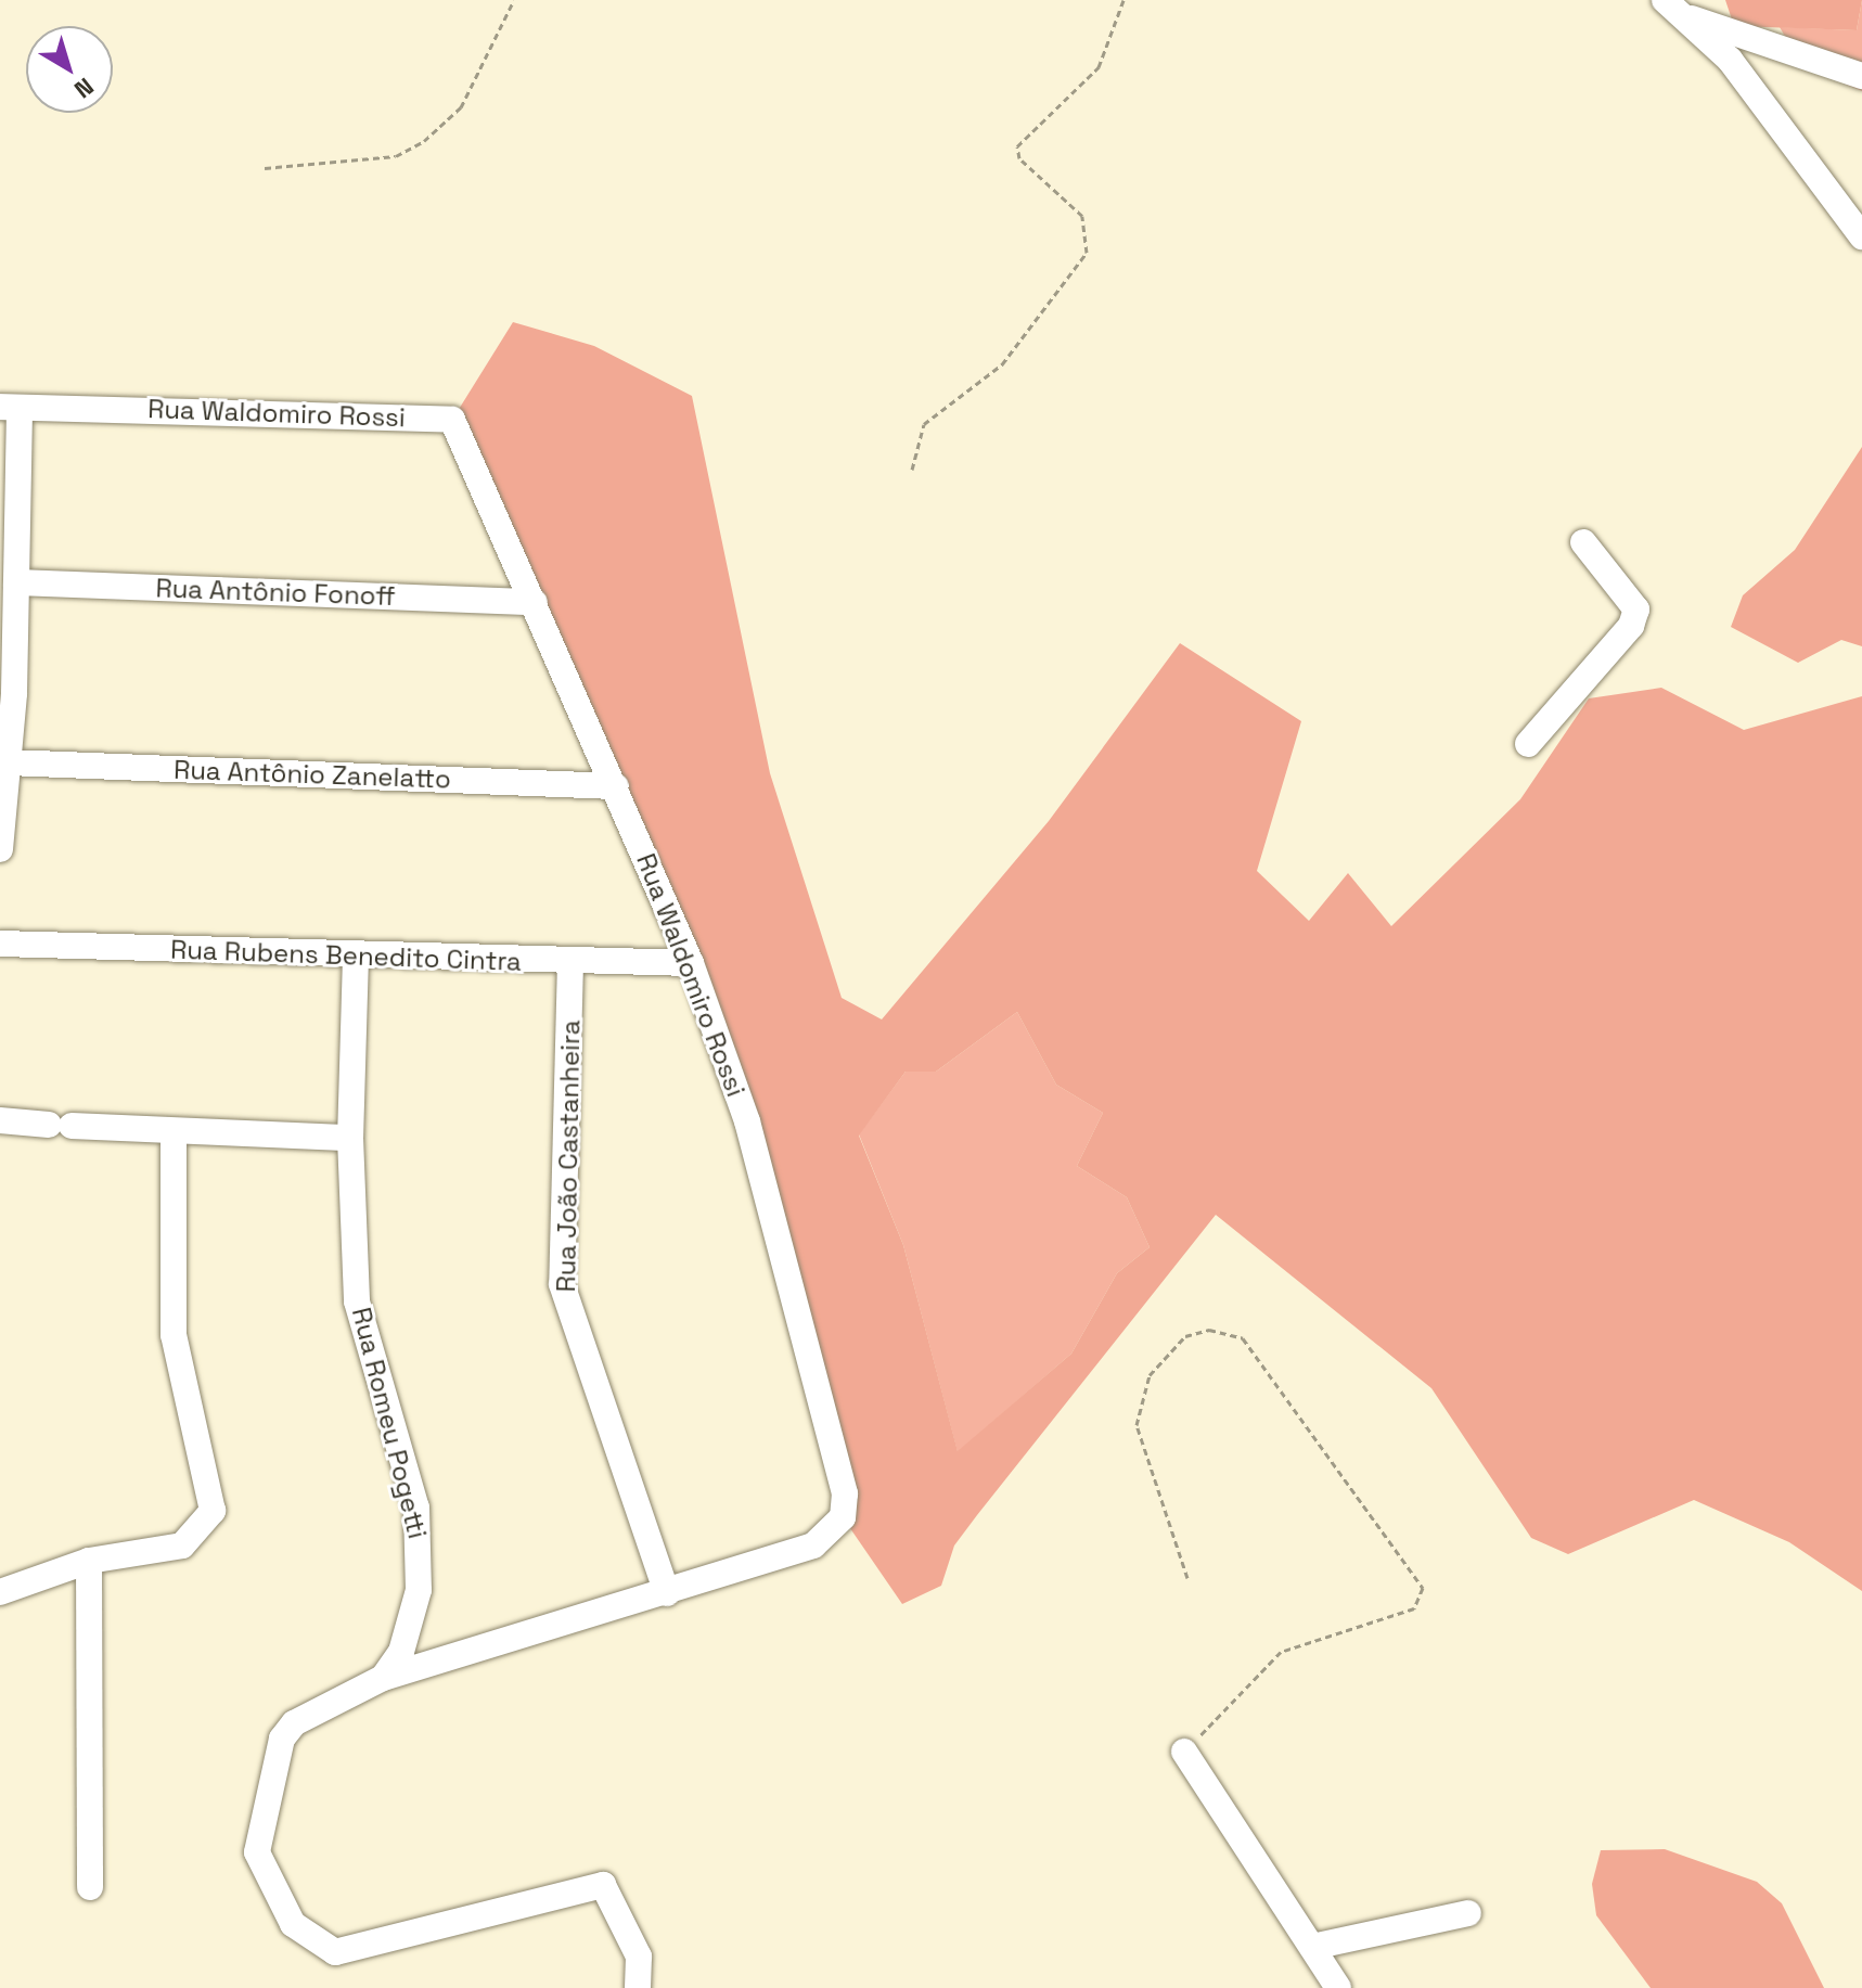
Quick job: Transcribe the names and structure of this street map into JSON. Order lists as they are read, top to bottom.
{
  "streets": {
    "street": [
      "Rua Waldomiro Rossi",
      "Rua Antônio Fonoff",
      "Rua Antônio Zanelatto",
      "Rua Rubens Benedito Cintra",
      "Rua João Castanheira",
      "Rua Romeu Pogetti"
    ]
  },
  "crossings": [
    ["Rua Waldomiro Rossi", "Rua Antônio Fonoff"],
    ["Rua Waldomiro Rossi", "Rua Antônio Zanelatto"],
    ["Rua Waldomiro Rossi", "Rua Rubens Benedito Cintra"],
    ["Rua Waldomiro Rossi", "Rua João Castanheira"],
    ["Rua Waldomiro Rossi", "Rua Romeu Pogetti"],
    ["Rua Rubens Benedito Cintra", "Rua João Castanheira"],
    ["Rua Rubens Benedito Cintra", "Rua Romeu Pogetti"]
  ],
  "north": "bottom right"
}
